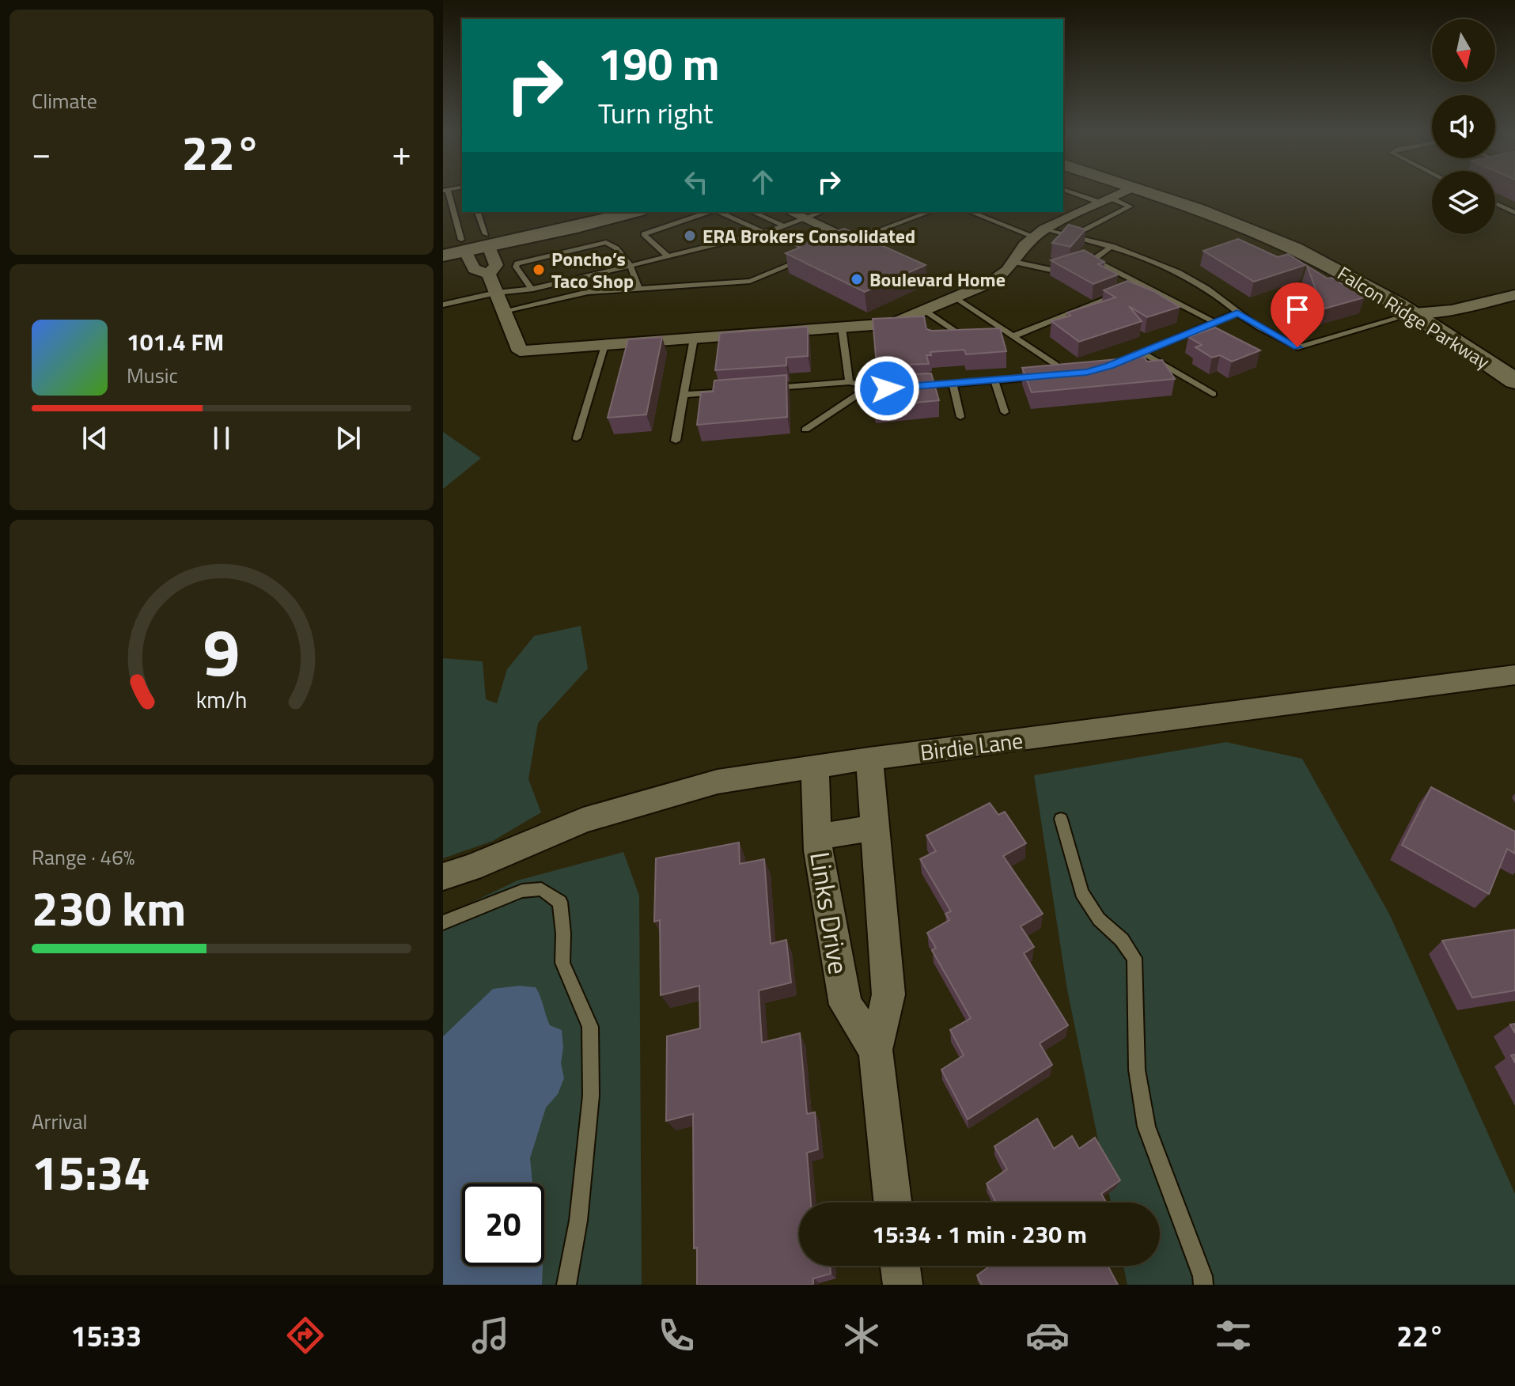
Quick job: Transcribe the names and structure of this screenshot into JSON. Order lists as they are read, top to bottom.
{
  "streets": {
    "main road": ["Falcon Ridge Parkway"],
    "street": ["Birdie Lane", "Links Drive"]
  },
  "crossings": [
    ["Birdie Lane", "Links Drive"]
  ],
  "places": ["ERA Brokers Consolidated", "Poncho’s Taco Shop", "Boulevard Home"],
  "north": "bottom",
  "page": {
    "tile": [
      "Climate",
      ["Range · 46%", "230 km"],
      ["Arrival", "15:34"]
    ],
    "turn": ["190 m", "Turn right"],
    "heat": ["−", "22°", "+"],
    "song": ["101.4 FM", "Music"],
    "limit": "20",
    "trip": "15:34 · 1 min · 230 m",
    "tabs": ["15:33", "22°"],
    "gauge": ["9", "km/h"]
  }
}
